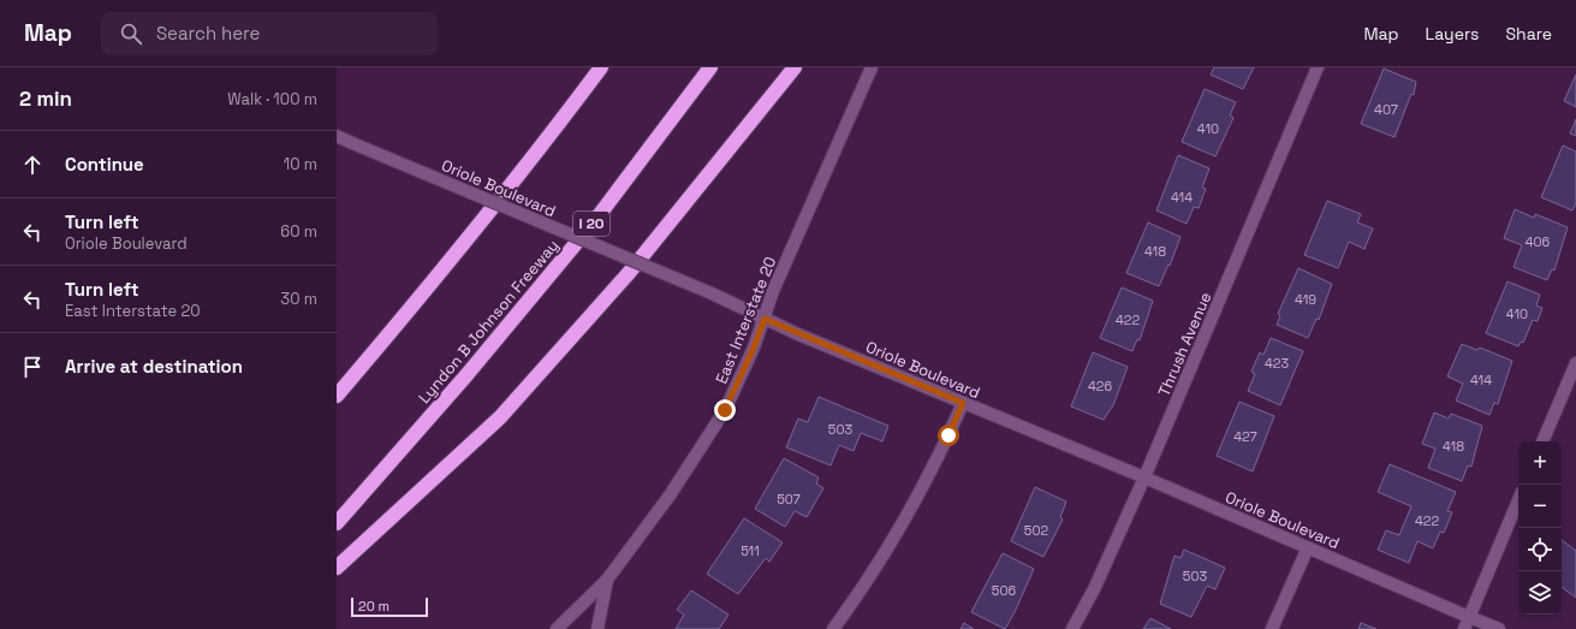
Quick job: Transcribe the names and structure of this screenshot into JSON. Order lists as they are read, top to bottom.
{
  "streets": {
    "highway": ["I 20", "Lyndon B Johnson Freeway"],
    "street": ["Oriole Boulevard", "East Interstate 20", "Thrush Avenue"]
  },
  "crossings": [
    ["Oriole Boulevard", "East Interstate 20"],
    ["Oriole Boulevard", "Thrush Avenue"]
  ],
  "house_numbers": [
    "407",
    "410",
    "414",
    "406",
    "418",
    "419",
    "410",
    "422",
    "423",
    "414",
    "426",
    "503",
    "427",
    "418",
    "507",
    "422",
    "502",
    "511",
    "503",
    "506"
  ],
  "scale_bar": "20 m",
  "page": {
    "header": "Map",
    "search": "Search here",
    "nav": ["Map", "Layers", "Share"],
    "heading": ["2 min", "Walk · 100 m"],
    "list": [
      ["Continue", "10 m"],
      ["Turn left", "Oriole Boulevard", "60 m"],
      ["Turn left", "East Interstate 20", "30 m"],
      "Arrive at destination"
    ],
    "map_buttons": ["+", "−"],
    "scale": "20 m"
  }
}
